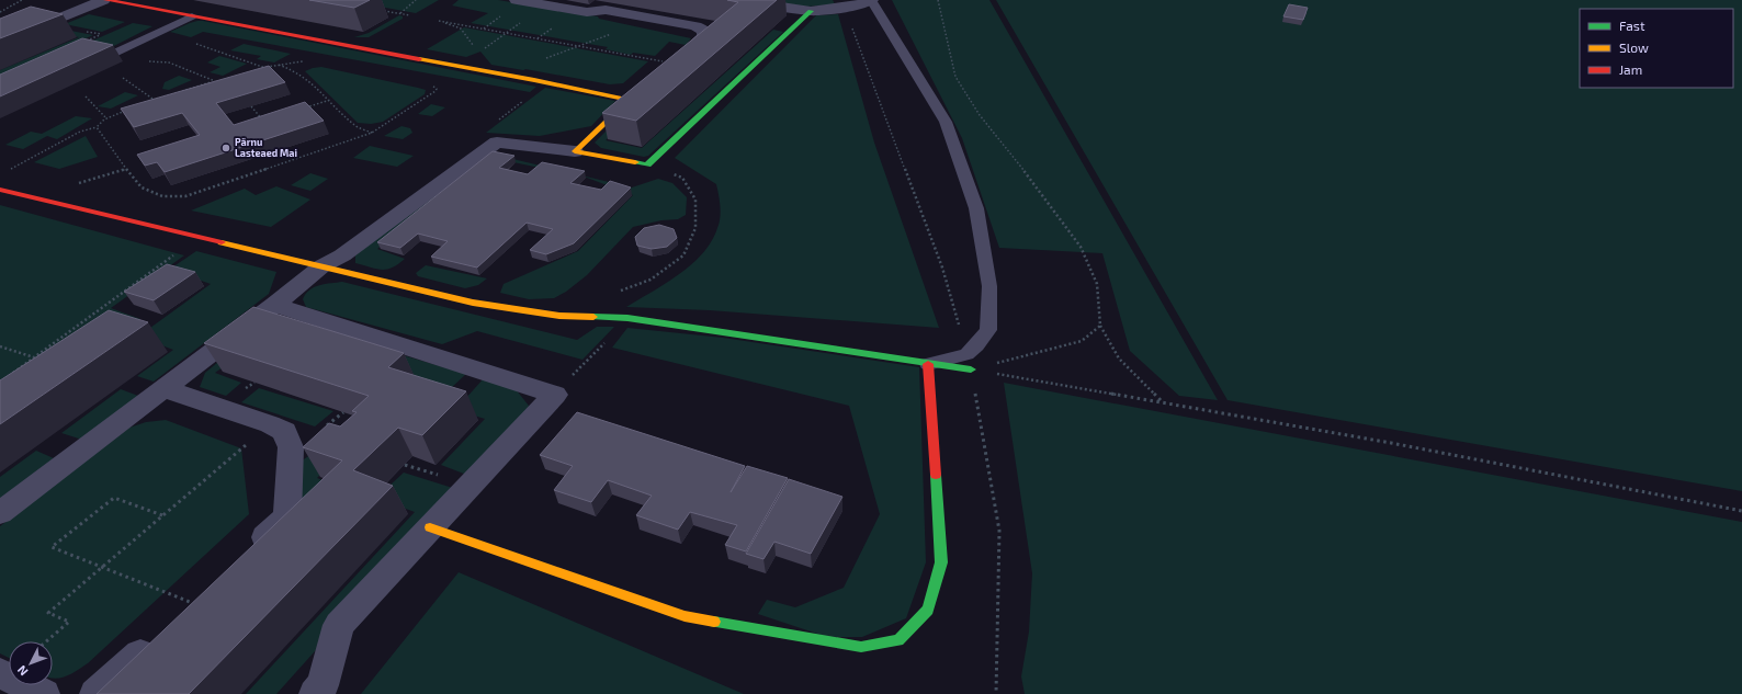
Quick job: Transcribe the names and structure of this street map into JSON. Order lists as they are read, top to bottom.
{
  "places": ["Pärnu Lasteaed Mai"],
  "legend": ["Fast", "Slow", "Jam"],
  "north": "bottom left"
}
